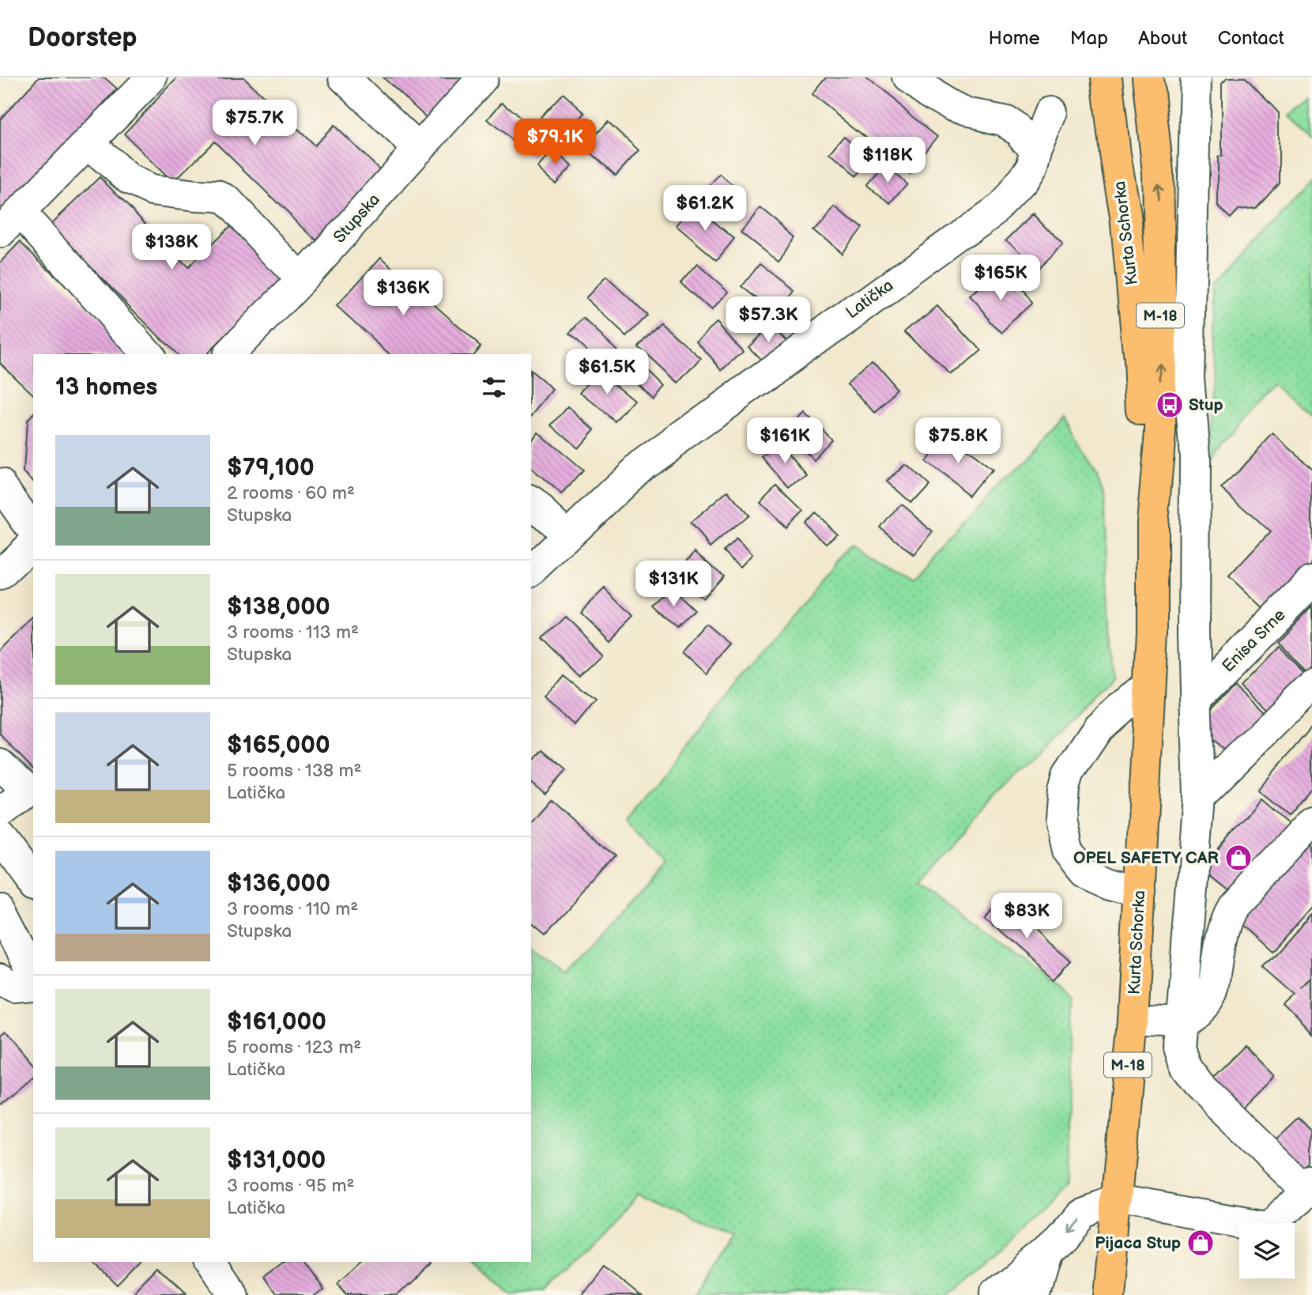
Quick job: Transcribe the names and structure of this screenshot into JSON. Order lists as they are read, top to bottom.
{
  "streets": {
    "main road": ["Kurta Schorka", "M-18"],
    "street": ["Stupska", "Latička", "Enisa Srne"]
  },
  "places": {
    "bus stop": ["Stup"],
    "shop": ["OPEL SAFETY CAR", "Pijaca Stup"]
  },
  "page": {
    "header": "Doorstep",
    "nav": [
      "Home",
      "Map",
      "About",
      "Contact"
    ],
    "price": [
      "$75.7K",
      "$79.1K",
      "$118K",
      "$61.2K",
      "$138K",
      "$165K",
      "$136K",
      "$57.3K",
      "$61.5K",
      "$161K",
      "$75.8K",
      "$131K",
      "$83K"
    ],
    "heading": "13 homes",
    "list": [
      {
        "name": "$79,100",
        "note": "2 rooms · 60 m² · Stupska"
      },
      {
        "name": "$138,000",
        "note": "3 rooms · 113 m² · Stupska"
      },
      {
        "name": "$165,000",
        "note": "5 rooms · 138 m² · Latička"
      },
      {
        "name": "$136,000",
        "note": "3 rooms · 110 m² · Stupska"
      },
      {
        "name": "$161,000",
        "note": "5 rooms · 123 m² · Latička"
      },
      {
        "name": "$131,000",
        "note": "3 rooms · 95 m² · Latička"
      }
    ]
  }
}
